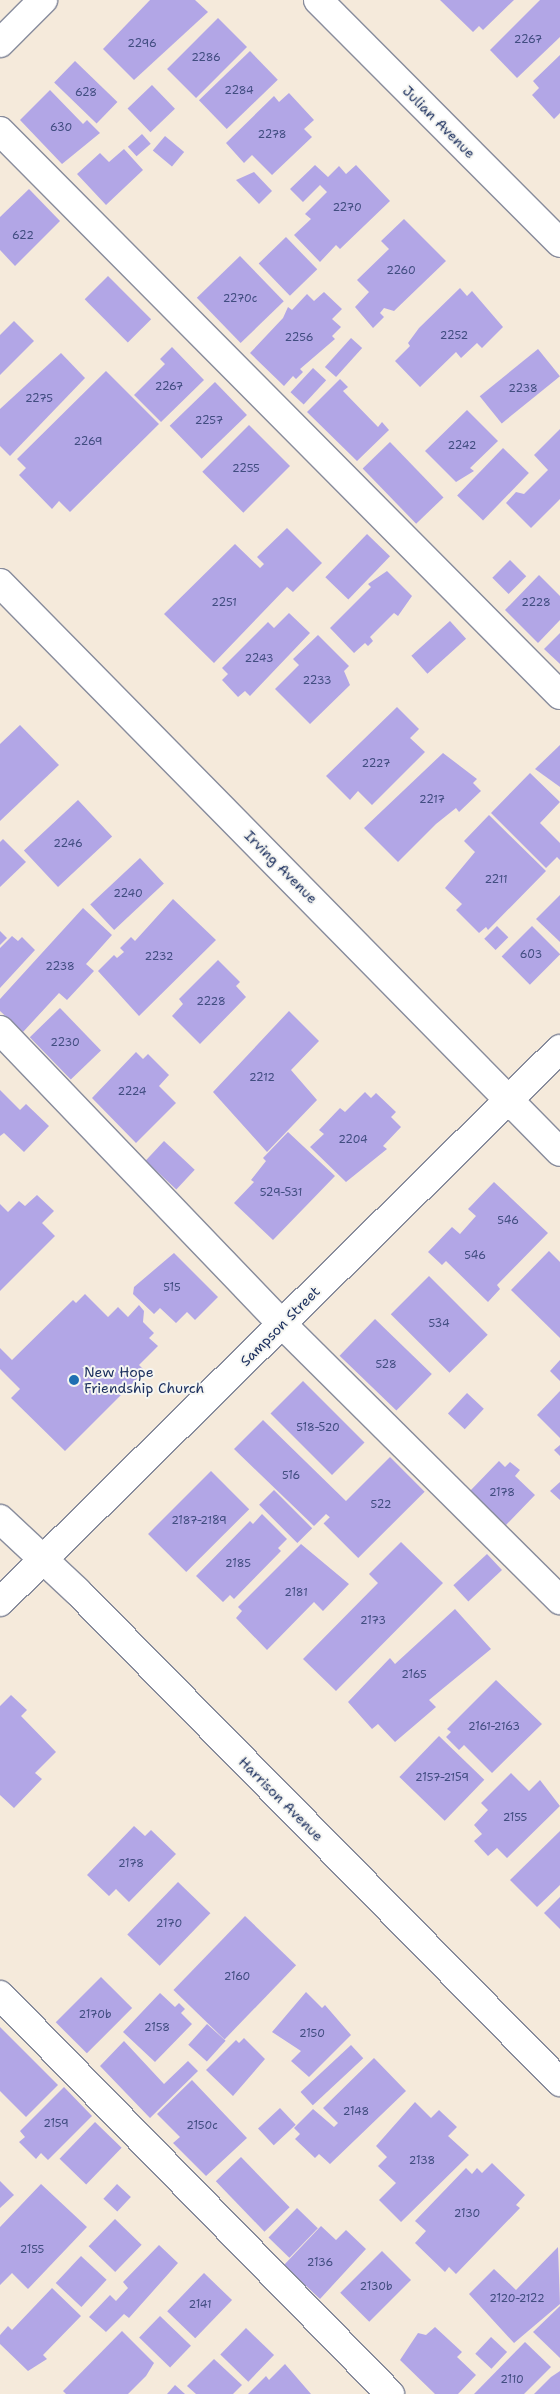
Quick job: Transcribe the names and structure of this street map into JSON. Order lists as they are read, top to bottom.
{
  "streets": {
    "street": [
      "Julian Avenue",
      "Irving Avenue",
      "Sampson Street",
      "Harrison Avenue"
    ]
  },
  "crossings": [
    ["Irving Avenue", "Sampson Street"],
    ["Sampson Street", "Harrison Avenue"]
  ],
  "places": ["New Hope Friendship Church"],
  "house_numbers": [
    "2267",
    "2296",
    "2286",
    "2284",
    "628",
    "630",
    "2278",
    "2270",
    "622",
    "2260",
    "2270c",
    "2252",
    "2256",
    "2267",
    "2238",
    "2275",
    "2257",
    "2269",
    "2242",
    "2255",
    "2251",
    "2228",
    "2243",
    "2233",
    "2227",
    "2217",
    "2246",
    "2211",
    "2240",
    "603",
    "2232",
    "2238",
    "2228",
    "2230",
    "2212",
    "2224",
    "2204",
    "529-531",
    "546",
    "546",
    "515",
    "534",
    "528",
    "518-520",
    "516",
    "2178",
    "522",
    "2187-2189",
    "2185",
    "2181",
    "2173",
    "2165",
    "2161-2163",
    "2157-2159",
    "2155",
    "2178",
    "2170",
    "2160",
    "2170b",
    "2158",
    "2150",
    "2148",
    "2159",
    "2150c",
    "2138",
    "2130",
    "2155",
    "2136",
    "2130b",
    "2120-2122",
    "2141",
    "2110"
  ]
}
